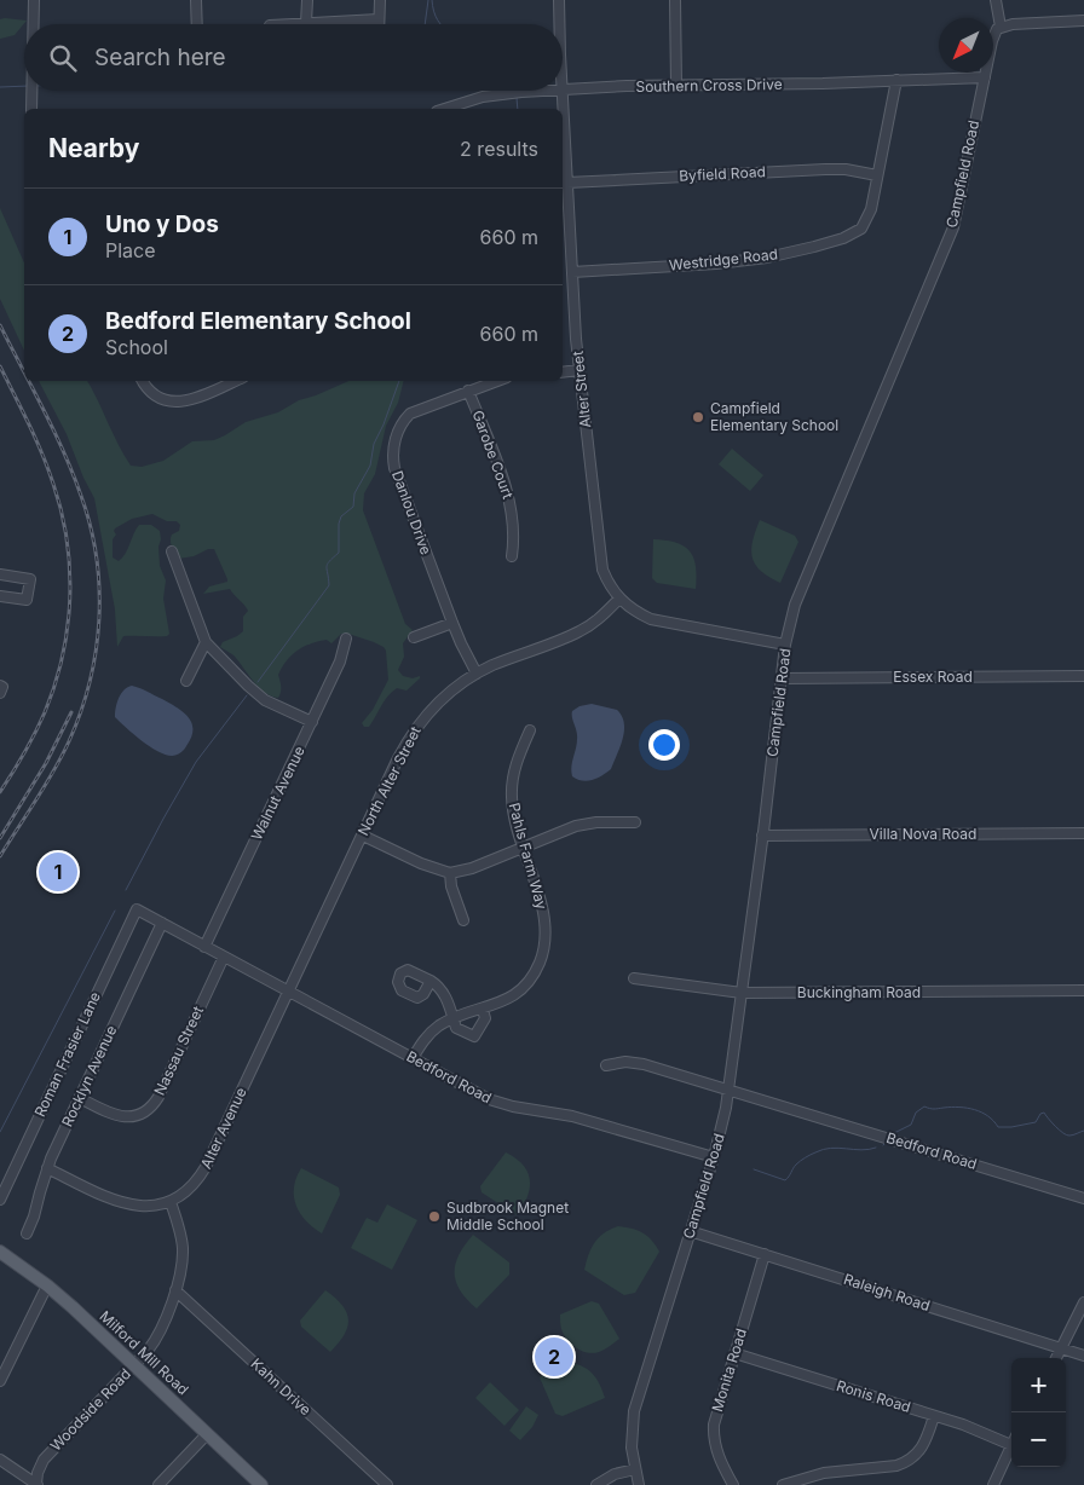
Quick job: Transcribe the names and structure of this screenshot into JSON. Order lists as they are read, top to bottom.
{
  "streets": {
    "main road": ["Milford Mill Road"],
    "street": [
      "Southern Cross Drive",
      "Byfield Road",
      "Campfield Road",
      "Westridge Road",
      "Alter Street",
      "Garobe Court",
      "Danlou Drive",
      "Essex Road",
      "North Alter Street",
      "Walnut Avenue",
      "Villa Nova Road",
      "Pahls Farm Way",
      "Buckingham Road",
      "Nassau Street",
      "Roman Frasier Lane",
      "Rocklyn Avenue",
      "Bedford Road",
      "Alter Avenue",
      "Raleigh Road",
      "Monita Road",
      "Kahn Drive",
      "Ronis Road",
      "Woodside Road"
    ]
  },
  "crossings": [
    ["Southern Cross Drive", "Campfield Road"],
    ["Southern Cross Drive", "Westridge Road"],
    ["Southern Cross Drive", "Alter Street"],
    ["Byfield Road", "Westridge Road"],
    ["Byfield Road", "Alter Street"],
    ["Campfield Road", "Alter Street"],
    ["Campfield Road", "Essex Road"],
    ["Campfield Road", "Villa Nova Road"],
    ["Campfield Road", "Buckingham Road"],
    ["Campfield Road", "Bedford Road"],
    ["Campfield Road", "Raleigh Road"],
    ["Westridge Road", "Alter Street"],
    ["Alter Street", "North Alter Street"],
    ["Garobe Court", "Danlou Drive"],
    ["Danlou Drive", "North Alter Street"],
    ["North Alter Street", "Bedford Road"],
    ["North Alter Street", "Alter Avenue"],
    ["Walnut Avenue", "Bedford Road"],
    ["Pahls Farm Way", "Bedford Road"],
    ["Nassau Street", "Rocklyn Avenue"],
    ["Nassau Street", "Bedford Road"],
    ["Roman Frasier Lane", "Bedford Road"],
    ["Rocklyn Avenue", "Bedford Road"],
    ["Rocklyn Avenue", "Alter Avenue"],
    ["Bedford Road", "Alter Avenue"],
    ["Alter Avenue", "Woodside Road"],
    ["Raleigh Road", "Monita Road"],
    ["Milford Mill Road", "Woodside Road"],
    ["Monita Road", "Ronis Road"],
    ["Kahn Drive", "Woodside Road"]
  ],
  "places": ["Campfield Elementary School", "Sudbrook Magnet Middle School"],
  "north": "bottom left",
  "page": {
    "search": "Search here",
    "heading": ["Nearby", "2 results"],
    "list": [
      {
        "mark": "1",
        "name": "Uno y Dos",
        "note": "Place",
        "value": "660 m"
      },
      {
        "mark": "2",
        "name": "Bedford Elementary School",
        "note": "School",
        "value": "660 m"
      }
    ],
    "pins": ["1", "2"],
    "map_buttons": ["+", "−"]
  }
}
